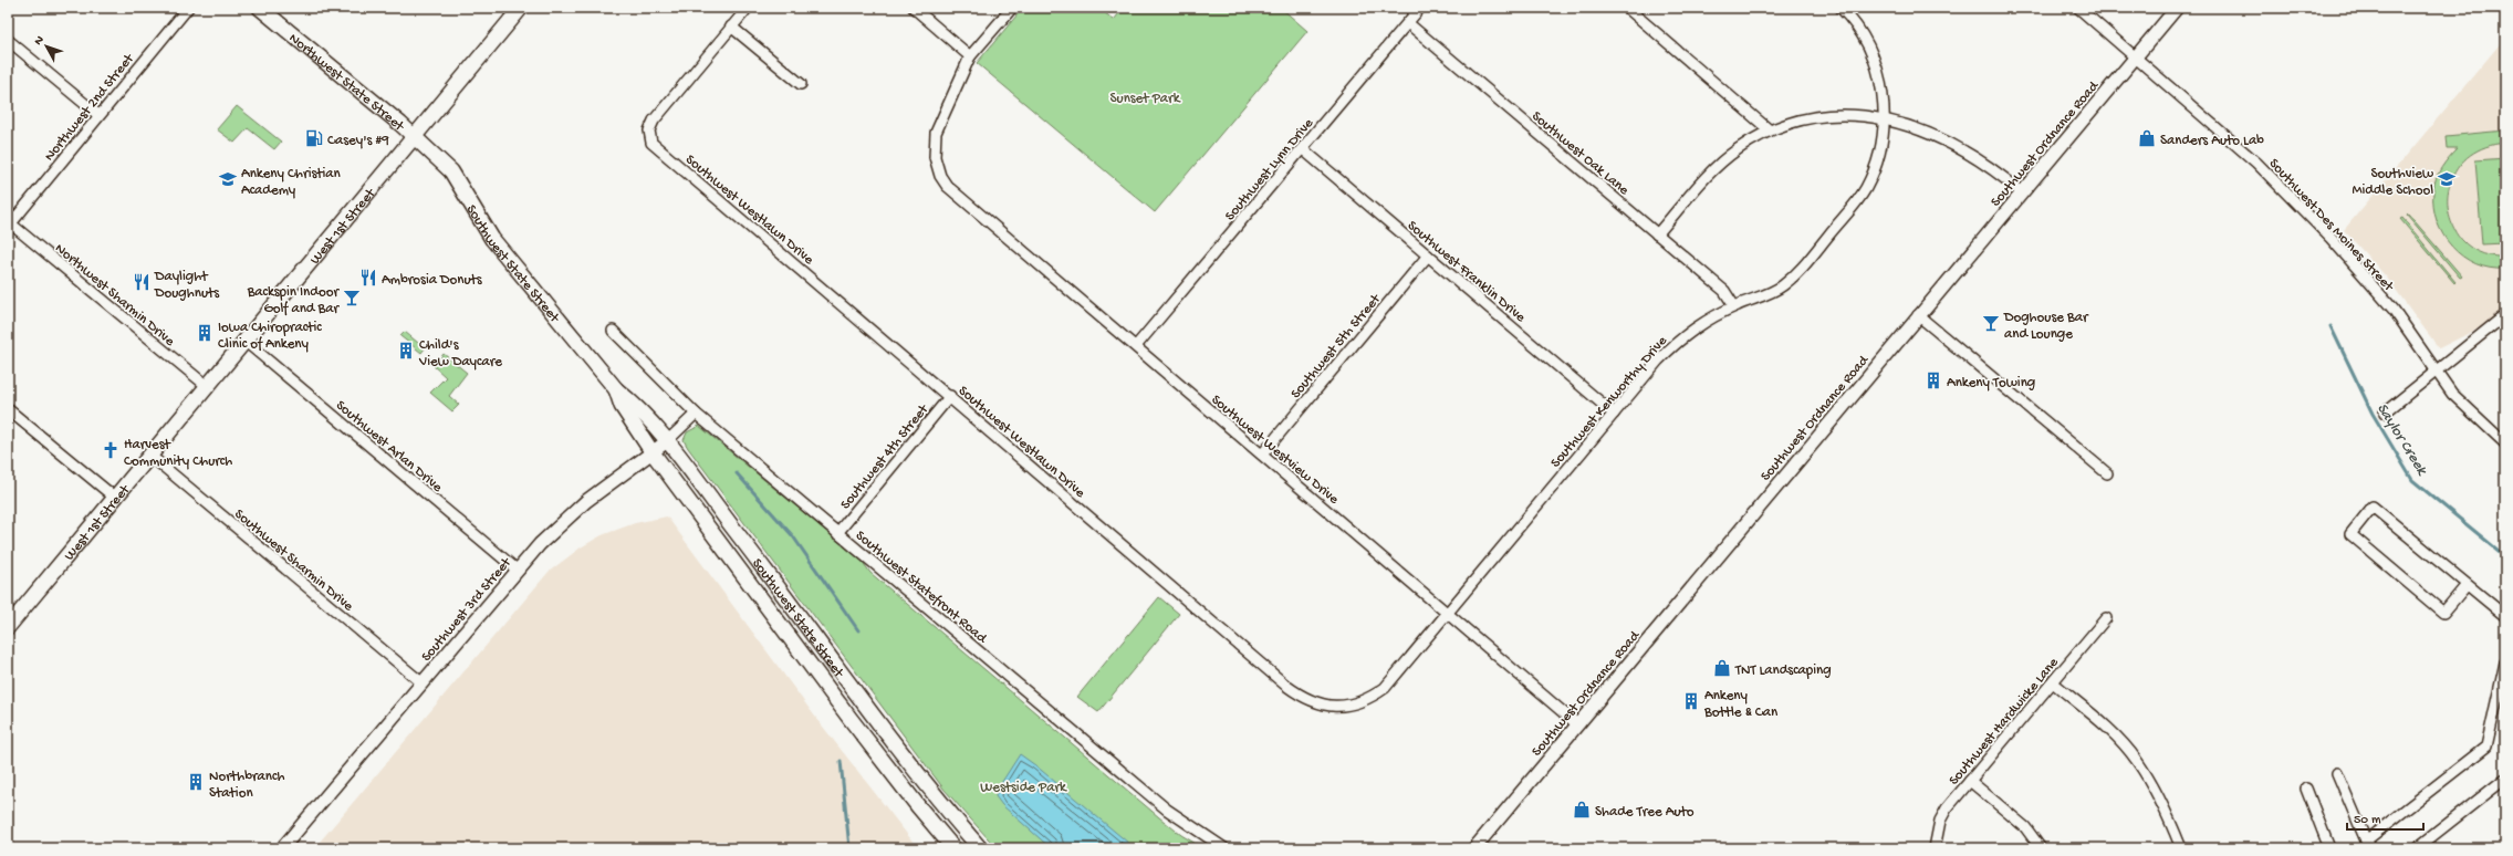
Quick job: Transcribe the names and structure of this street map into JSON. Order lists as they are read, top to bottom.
{
  "streets": {
    "main road": ["Northwest State Street", "West 1st Street", "Southwest State Street"],
    "street": [
      "Northwest 2nd Street",
      "Southwest Ordnance Road",
      "Southwest Oak Lane",
      "Southwest Lynn Drive",
      "Southwest Westlawn Drive",
      "Southwest Des Moines Street",
      "Southwest Franklin Drive",
      "Northwest Sharmin Drive",
      "Southwest 5th Street",
      "Southwest Kenworthy Drive",
      "Southwest Arlan Drive",
      "Southwest Westview Drive",
      "Southwest 4th Street",
      "Southwest Sharmin Drive",
      "Southwest Statefront Road",
      "Southwest 3rd Street",
      "Southwest Hardwicke Lane"
    ]
  },
  "crossings": [
    ["Northwest State Street", "West 1st Street"],
    ["Northwest State Street", "Southwest State Street"],
    ["Northwest 2nd Street", "Northwest Sharmin Drive"],
    ["Southwest Ordnance Road", "Southwest Des Moines Street"],
    ["Southwest Ordnance Road", "Southwest Westview Drive"],
    ["Southwest Oak Lane", "Southwest Lynn Drive"],
    ["Southwest Oak Lane", "Southwest Kenworthy Drive"],
    ["Southwest Lynn Drive", "Southwest Franklin Drive"],
    ["Southwest Lynn Drive", "Southwest Westview Drive"],
    ["Southwest Westlawn Drive", "Southwest Kenworthy Drive"],
    ["Southwest Westlawn Drive", "Southwest 4th Street"],
    ["West 1st Street", "Southwest State Street"],
    ["West 1st Street", "Northwest Sharmin Drive"],
    ["West 1st Street", "Southwest Arlan Drive"],
    ["West 1st Street", "Southwest Sharmin Drive"],
    ["Southwest State Street", "Southwest 3rd Street"],
    ["Southwest Franklin Drive", "Southwest 5th Street"],
    ["Southwest Franklin Drive", "Southwest Kenworthy Drive"],
    ["Southwest 5th Street", "Southwest Westview Drive"],
    ["Southwest Kenworthy Drive", "Southwest Westview Drive"],
    ["Southwest Arlan Drive", "Southwest 3rd Street"],
    ["Southwest 4th Street", "Southwest Statefront Road"],
    ["Southwest Sharmin Drive", "Southwest 3rd Street"],
    ["Southwest Statefront Road", "Southwest 3rd Street"]
  ],
  "water": ["Saylor Creek"],
  "parks": ["Sunset Park", "Westside Park"],
  "places": {
    "fuel station": ["Casey's #9"],
    "shop": ["Sanders Auto Lab", "TNT Landscaping", "Shade Tree Auto"],
    "school or university": ["Ankeny Christian Academy", "Southview Middle School"],
    "restaurant": ["Ambrosia Donuts", "Daylight Doughnuts"],
    "bar": ["Backspin Indoor Golf and Bar", "Doghouse Bar and Lounge"],
    "building": [
      "Iowa Chiropractic Clinic of Ankeny",
      "Child's View Daycare",
      "Ankeny Towing",
      "Ankeny Bottle & Can",
      "Northbranch Station"
    ],
    "church": ["Harvest Community Church"]
  },
  "scale_bar": "50 m",
  "north": "top left"
}
